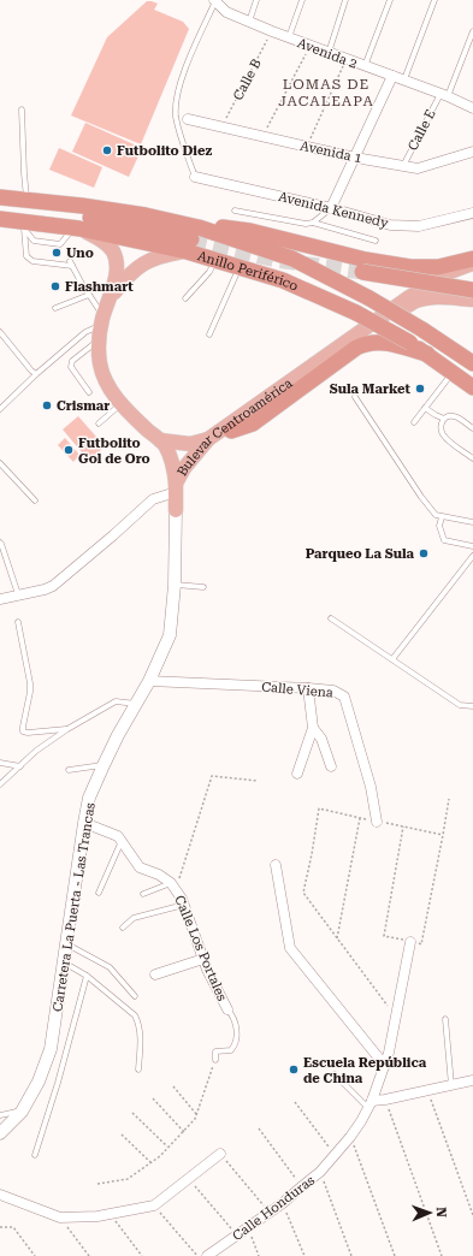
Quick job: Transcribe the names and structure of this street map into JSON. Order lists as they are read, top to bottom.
{
  "streets": {
    "highway": ["Anillo Periférico"],
    "main road": ["Bulevar Centroamérica"],
    "street": [
      "Avenida 2",
      "Avenida 1",
      "Avenida Kennedy",
      "Calle Viena",
      "Carretera La Puerta - Las Trancas",
      "Calle Los Portales",
      "Calle Honduras"
    ],
    "lane": ["Calle E"],
    "path": ["Calle B"]
  },
  "crossings": [
    ["Avenida 2", "Calle B"],
    ["Avenida 2", "Calle E"],
    ["Calle B", "Avenida 1"],
    ["Calle E", "Avenida 1"],
    ["Bulevar Centroamérica", "Carretera La Puerta - Las Trancas"],
    ["Calle Viena", "Carretera La Puerta - Las Trancas"],
    ["Carretera La Puerta - Las Trancas", "Calle Los Portales"]
  ],
  "districts": ["LOMAS DE JACALEAPA"],
  "places": [
    "Futbolito Diez",
    "Uno",
    "Flashmart",
    "Sula Market",
    "Crismar",
    "Futbolito Gol de Oro",
    "Parqueo La Sula",
    "Escuela República de China"
  ],
  "north": "right"
}
